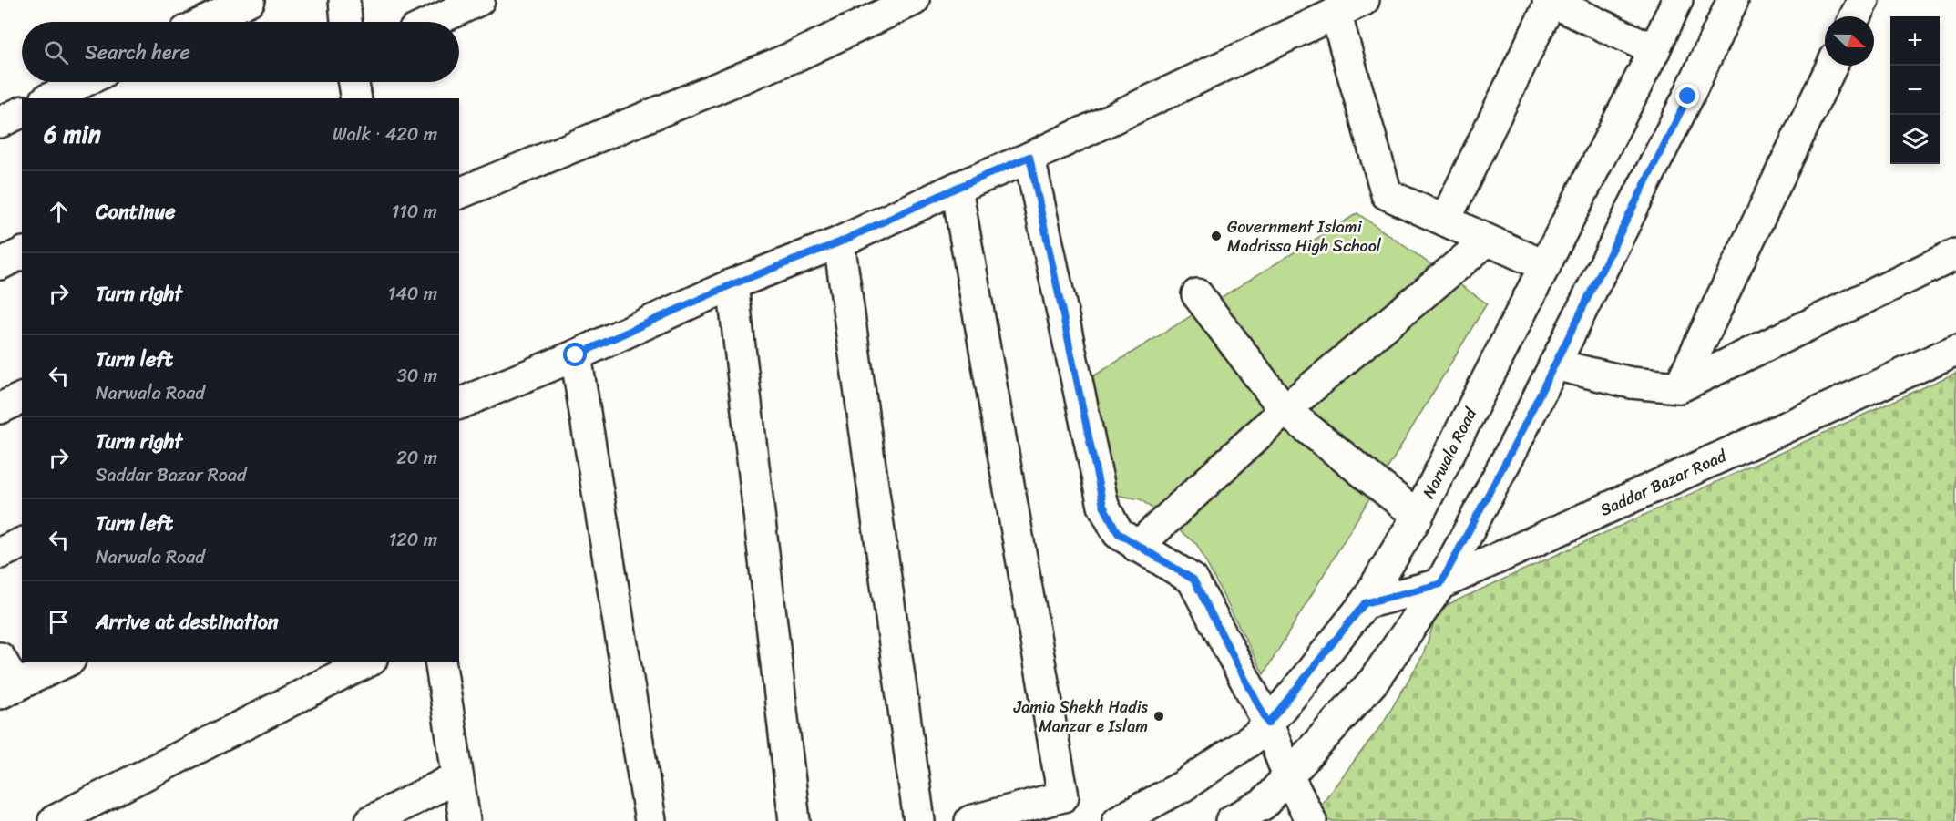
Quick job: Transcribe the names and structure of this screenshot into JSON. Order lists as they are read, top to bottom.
{
  "streets": {
    "street": ["Narwala Road", "Saddar Bazar Road"]
  },
  "crossings": [
    ["Narwala Road", "Saddar Bazar Road"]
  ],
  "places": ["Government Islami Madrissa High School", "Jamia Shekh Hadis Manzar e Islam"],
  "north": "right",
  "page": {
    "map_buttons": ["+", "−"],
    "search": "Search here",
    "heading": ["6 min", "Walk · 420 m"],
    "list": [
      ["Continue", "110 m"],
      ["Turn right", "140 m"],
      ["Turn left", "Narwala Road", "30 m"],
      ["Turn right", "Saddar Bazar Road", "20 m"],
      ["Turn left", "Narwala Road", "120 m"],
      "Arrive at destination"
    ]
  }
}
